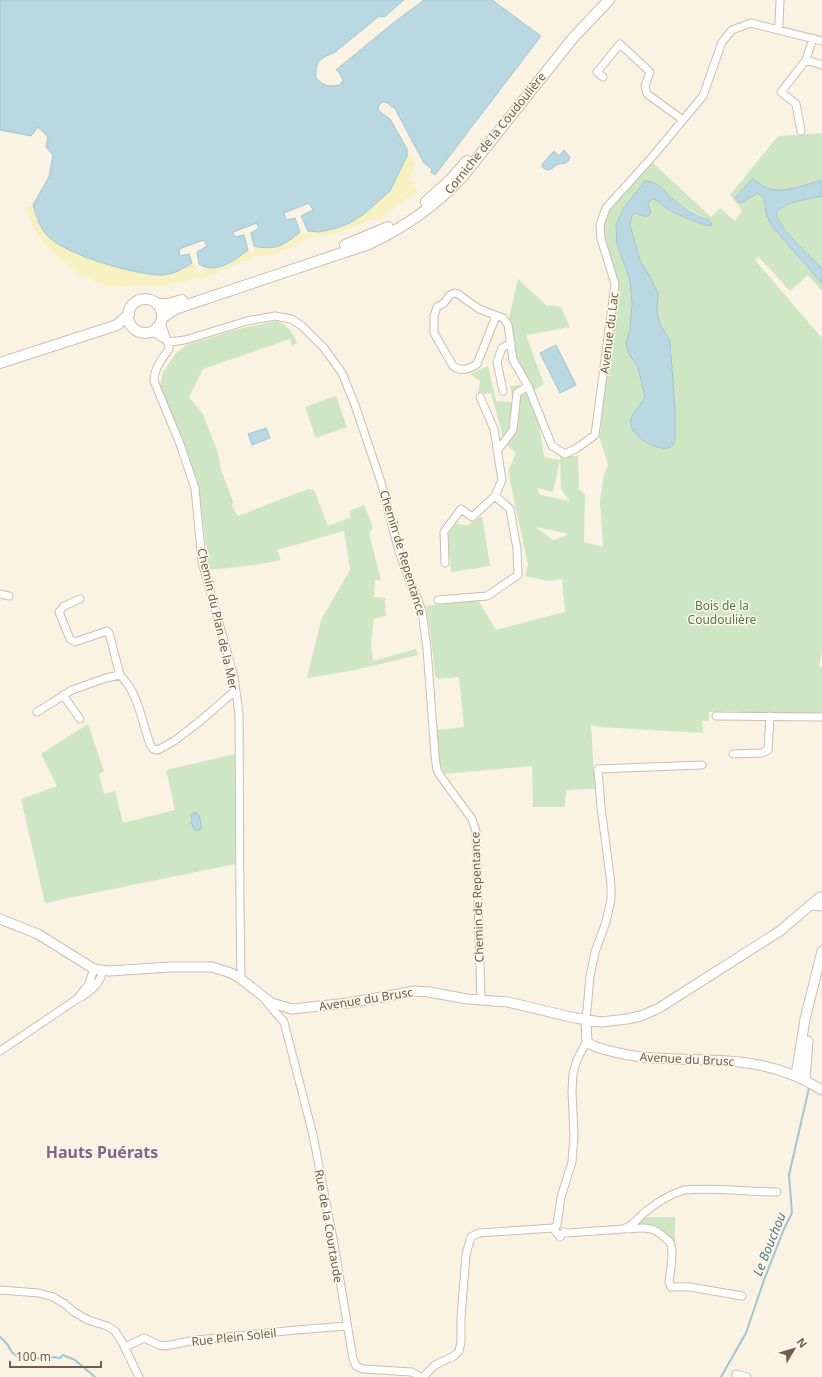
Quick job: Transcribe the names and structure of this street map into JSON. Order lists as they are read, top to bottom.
{
  "streets": {
    "main road": ["Corniche de la Coudoulière"],
    "street": [
      "Avenue du Lac",
      "Chemin de Repentance",
      "Chemin du Plan de la Mer",
      "Avenue du Brusc",
      "Rue de la Courtaude",
      "Rue Plein Soleil"
    ]
  },
  "crossings": [
    ["Chemin de Repentance", "Chemin du Plan de la Mer"],
    ["Chemin de Repentance", "Avenue du Brusc"],
    ["Chemin du Plan de la Mer", "Avenue du Brusc"],
    ["Avenue du Brusc", "Rue de la Courtaude"],
    ["Rue de la Courtaude", "Rue Plein Soleil"]
  ],
  "districts": ["Hauts Puérats"],
  "water": ["Le Bouchou"],
  "parks": ["Bois de la Coudoulière"],
  "scale_bar": "100 m",
  "north": "top right"
}
